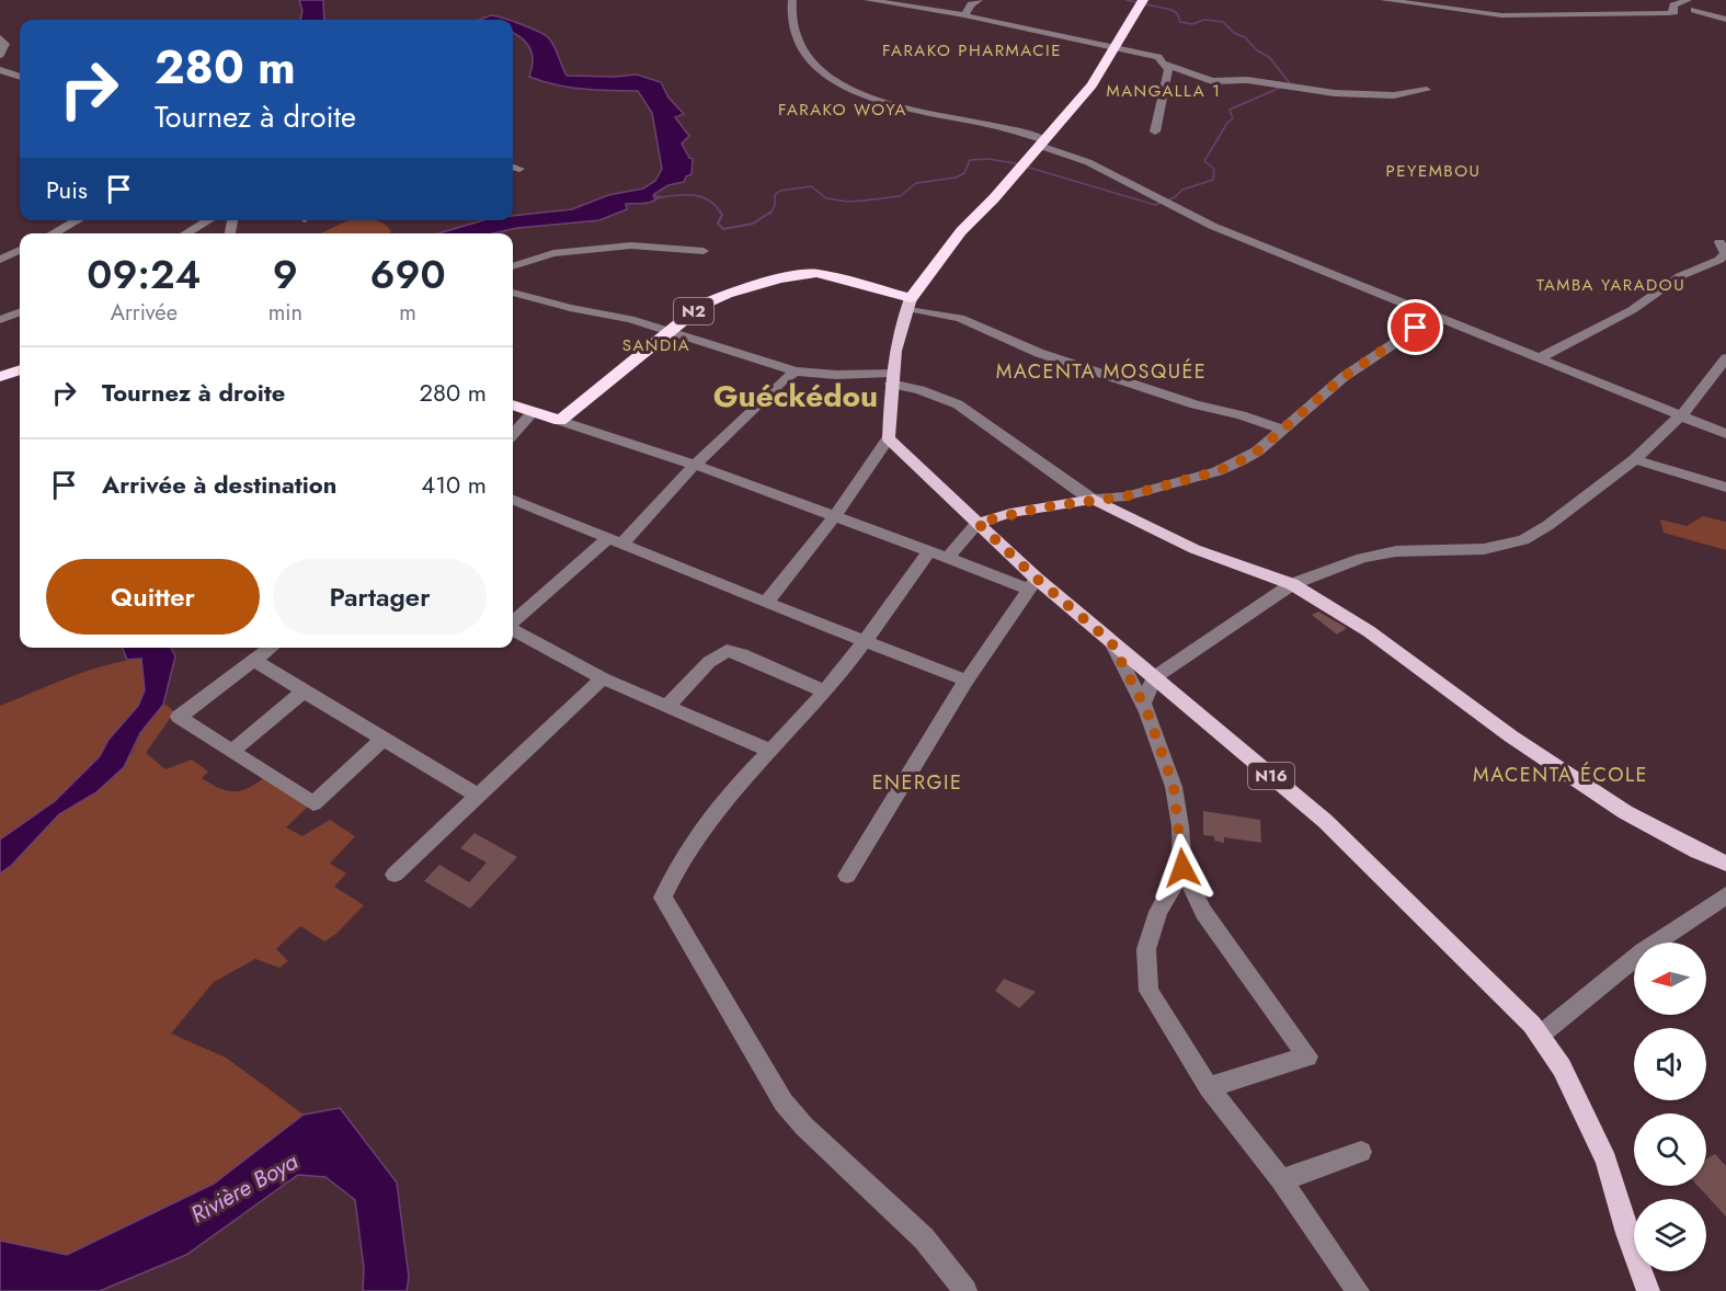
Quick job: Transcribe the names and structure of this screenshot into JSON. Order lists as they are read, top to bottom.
{
  "streets": {
    "highway": ["N2"],
    "main road": ["N16"]
  },
  "districts": [
    "FARAKO PHARMACIE",
    "MANGALLA 1",
    "FARAKO WOYA",
    "PEYEMBOU",
    "TAMBA YARADOU",
    "SANDIA",
    "MACENTA MOSQUÉE",
    "Guéckédou",
    "MACENTA ÉCOLE",
    "ENERGIE"
  ],
  "water": ["Rivière Boya"],
  "north": "left",
  "page": {
    "turn": ["280 m", "Tournez à droite"],
    "then": "Puis",
    "eta": [
      "09:24",
      "Arrivée",
      "9",
      "min",
      "690",
      "m"
    ],
    "list": [
      {
        "name": "Tournez à droite",
        "value": "280 m"
      },
      {
        "name": "Arrivée à destination",
        "value": "410 m"
      }
    ],
    "buttons": ["Quitter", "Partager"]
  }
}
